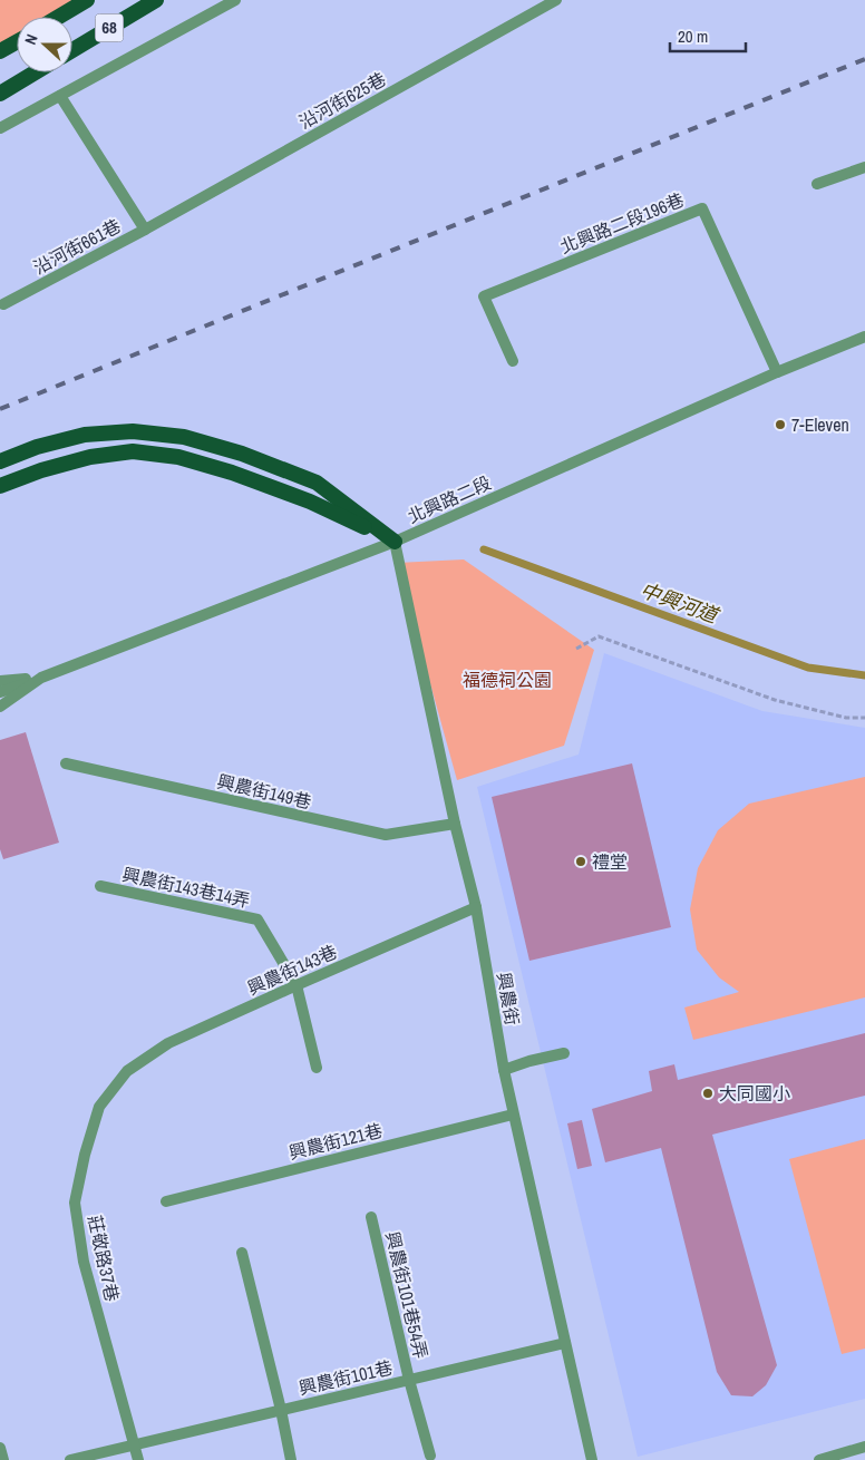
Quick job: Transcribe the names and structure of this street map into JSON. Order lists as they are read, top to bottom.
{
  "streets": {
    "highway": ["68"],
    "street": [
      "沿河街625巷",
      "北興路二段196巷",
      "沿河街661巷",
      "北興路二段",
      "興農街149巷",
      "興農街143巷14弄",
      "興農街143巷",
      "興農街",
      "興農街121巷",
      "莊敬路37巷",
      "興農街101巷54弄",
      "興農街101巷"
    ]
  },
  "crossings": [
    ["沿河街625巷", "沿河街661巷"],
    ["北興路二段196巷", "北興路二段"],
    ["北興路二段", "興農街"],
    ["興農街149巷", "興農街"],
    ["興農街143巷14弄", "興農街143巷"],
    ["興農街143巷", "興農街"],
    ["興農街143巷", "莊敬路37巷"],
    ["興農街", "興農街121巷"],
    ["興農街", "興農街101巷"],
    ["莊敬路37巷", "興農街101巷"],
    ["興農街101巷54弄", "興農街101巷"]
  ],
  "water": ["中興河道"],
  "parks": ["福德祠公園"],
  "places": ["7-Eleven", "禮堂", "大同國小"],
  "scale_bar": "20 m",
  "north": "left"
}
